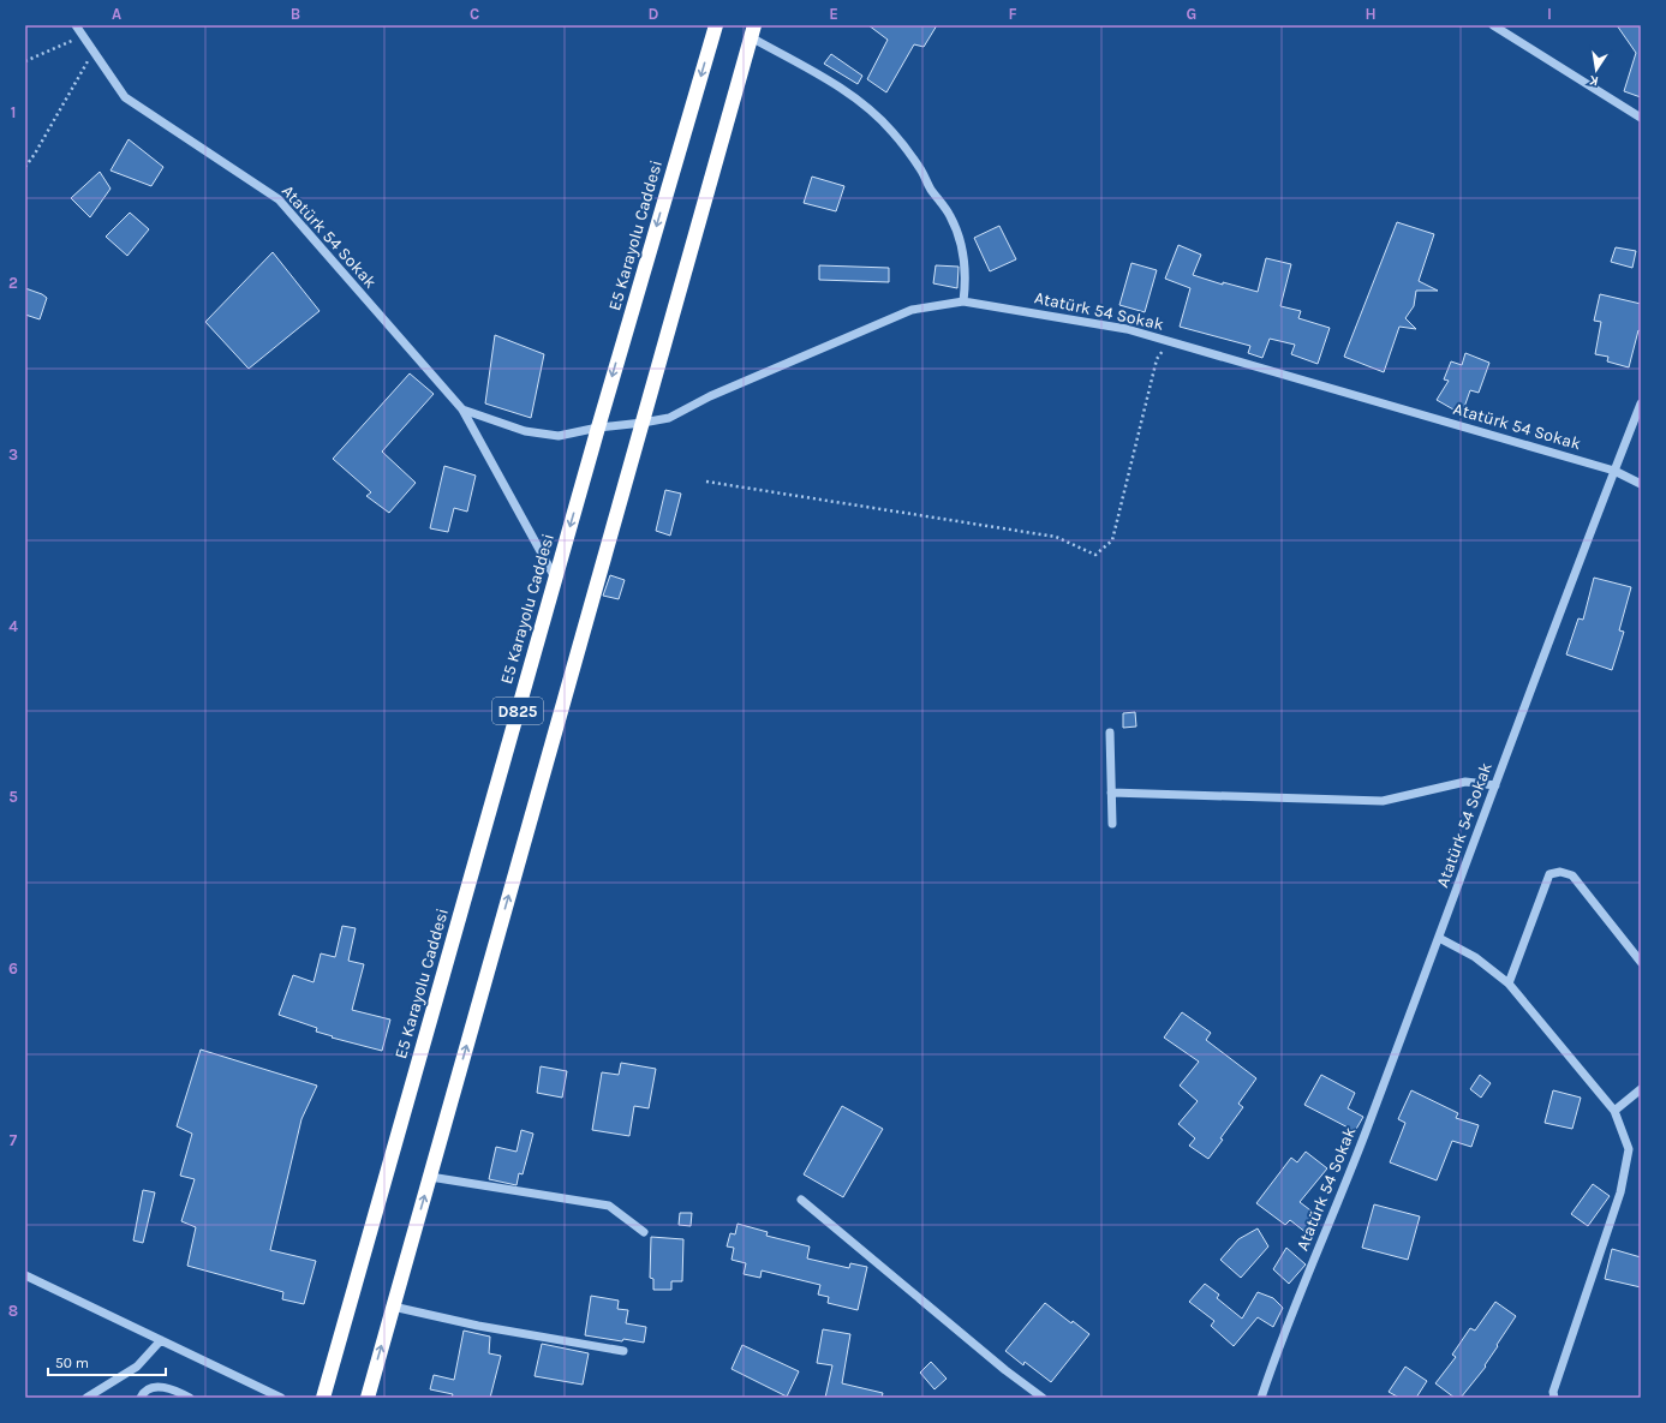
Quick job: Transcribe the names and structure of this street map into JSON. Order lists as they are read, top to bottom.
{
  "streets": {
    "highway": ["E5 Karayolu Caddesi", "D825"],
    "street": ["Atatürk 54 Sokak"]
  },
  "crossings": [
    ["E5 Karayolu Caddesi", "Atatürk 54 Sokak"],
    ["Atatürk 54 Sokak", "D825"]
  ],
  "scale_bar": "50 m",
  "north": "bottom",
  "grid": {
    "columns": [
      "A",
      "B",
      "C",
      "D",
      "E",
      "F",
      "G",
      "H",
      "I"
    ],
    "rows": [
      "1",
      "2",
      "3",
      "4",
      "5",
      "6",
      "7",
      "8"
    ]
  }
}
